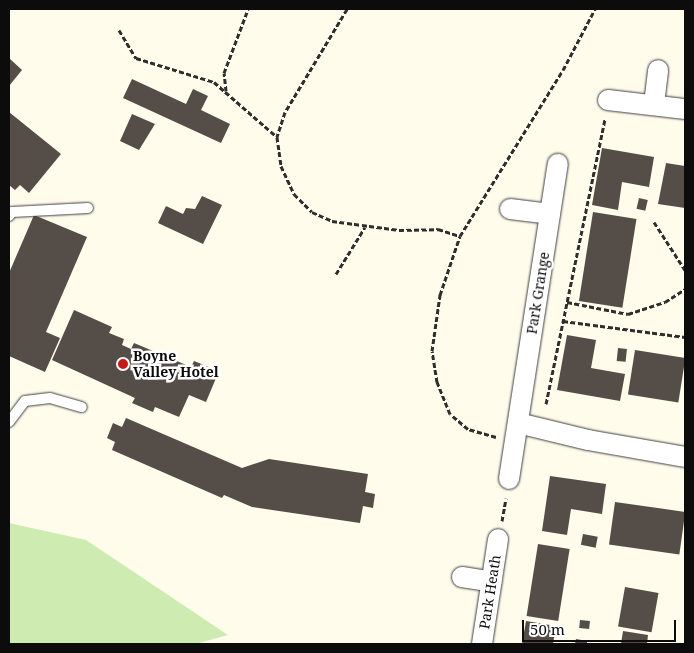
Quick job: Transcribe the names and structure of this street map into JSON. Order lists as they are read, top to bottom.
{
  "streets": {
    "street": ["Park Grange", "Park Heath"]
  },
  "places": ["Boyne Valley Hotel"],
  "scale_bar": "50 m"
}
